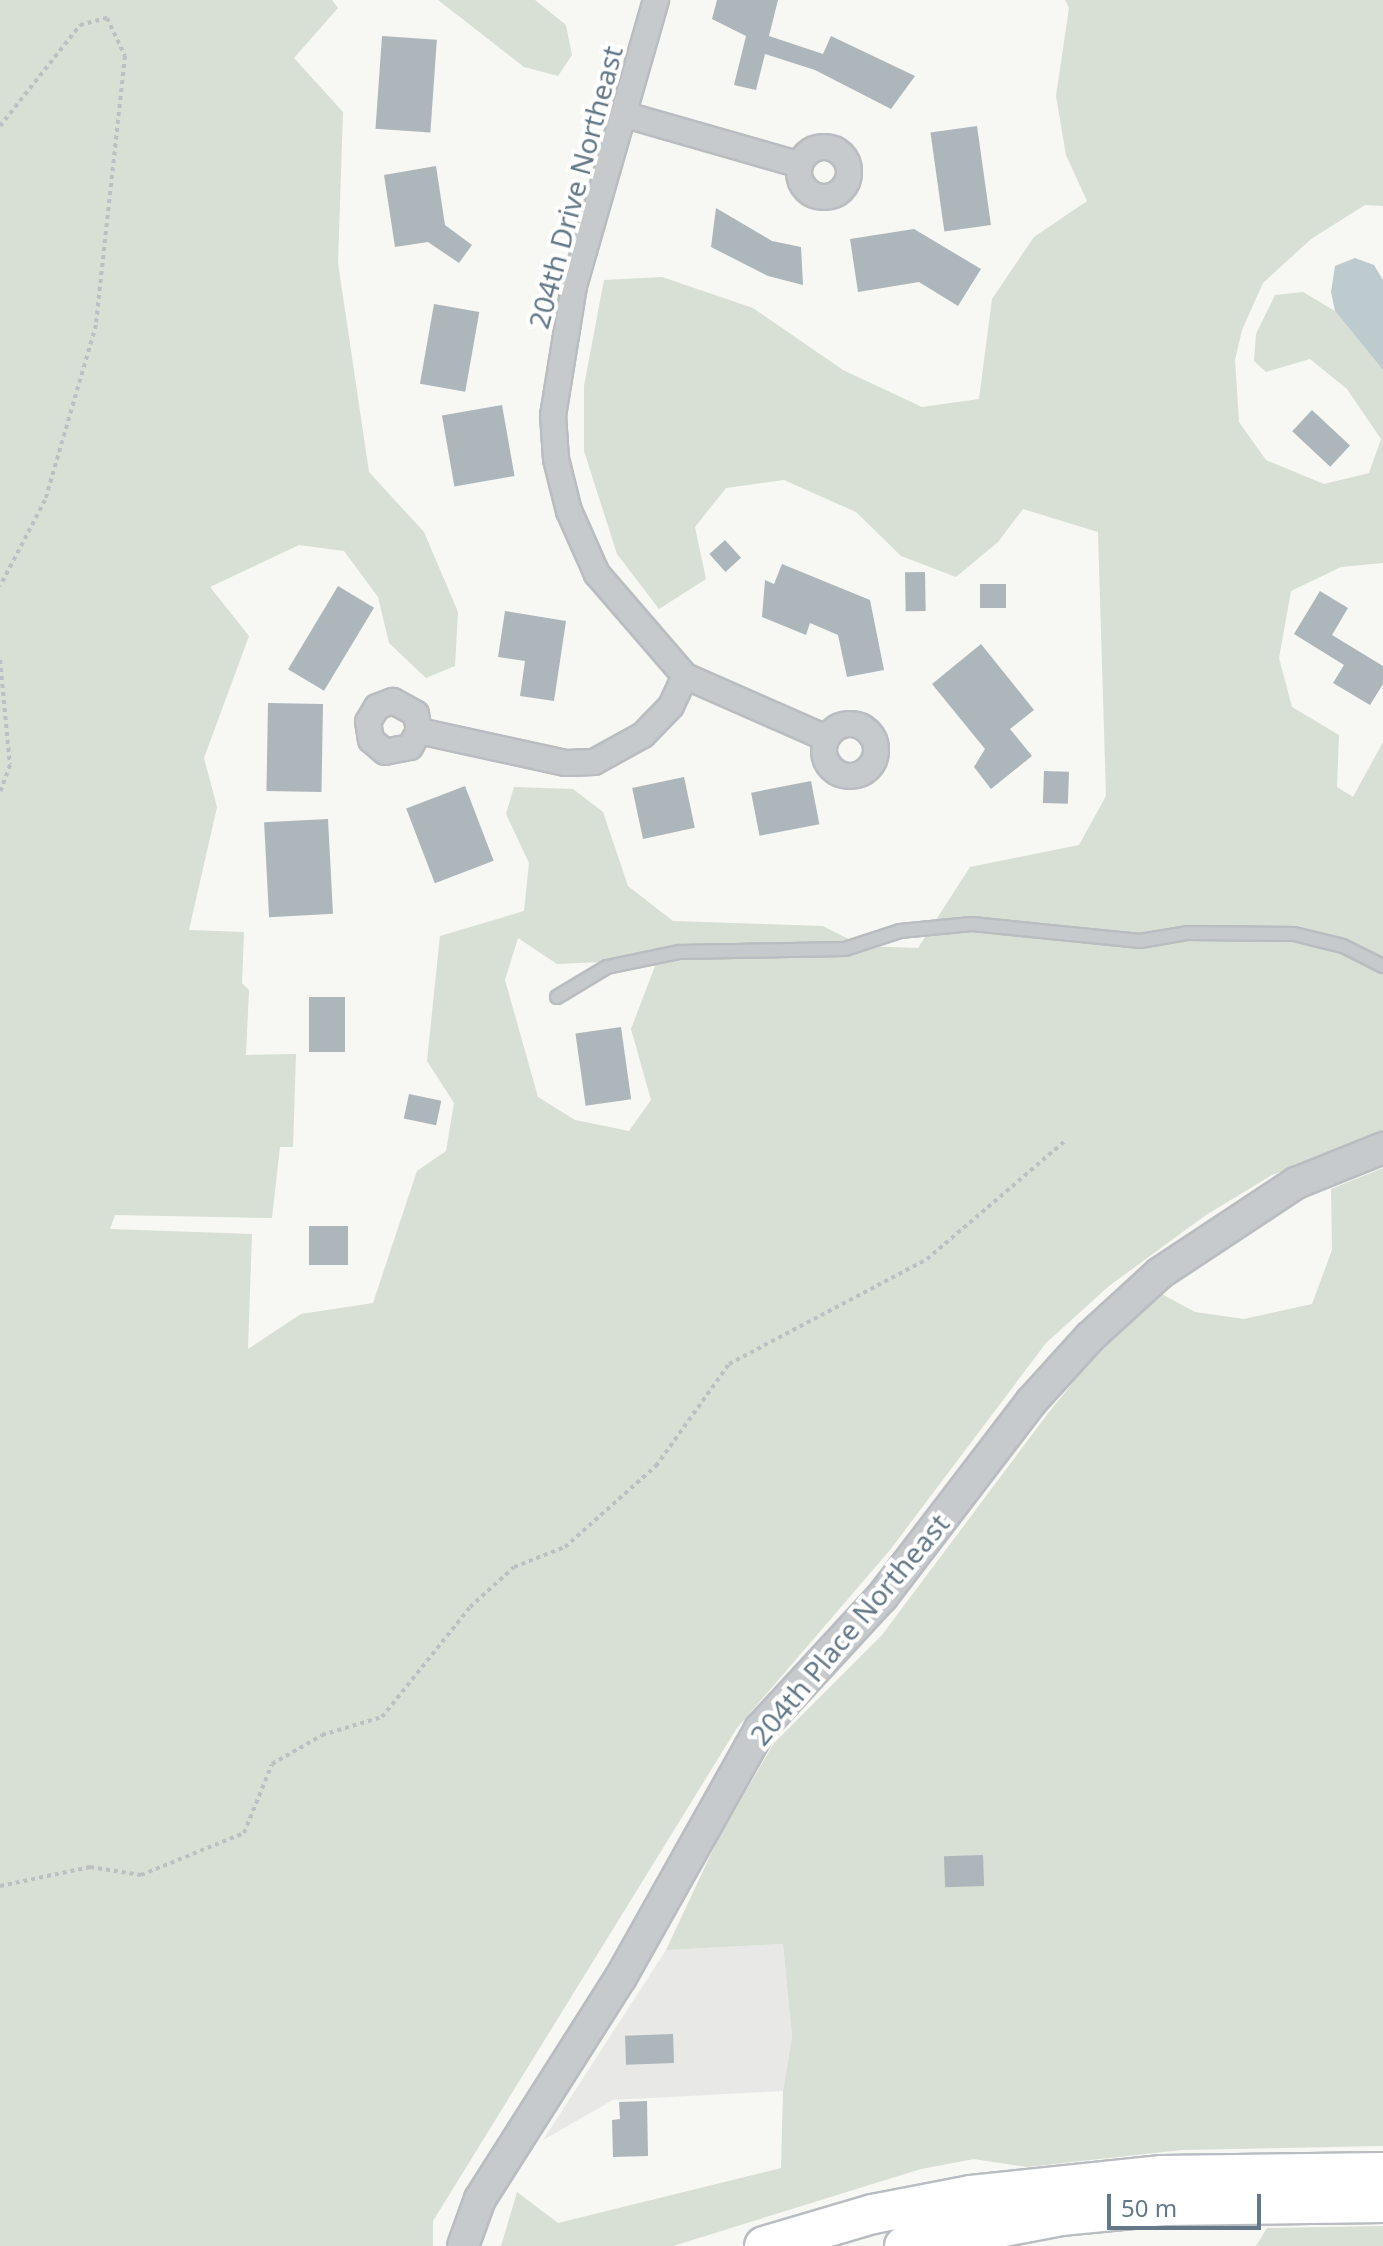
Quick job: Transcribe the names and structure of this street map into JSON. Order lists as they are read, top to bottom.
{
  "streets": {
    "street": ["204th Drive Northeast", "204th Place Northeast"]
  },
  "scale_bar": "50 m"
}
